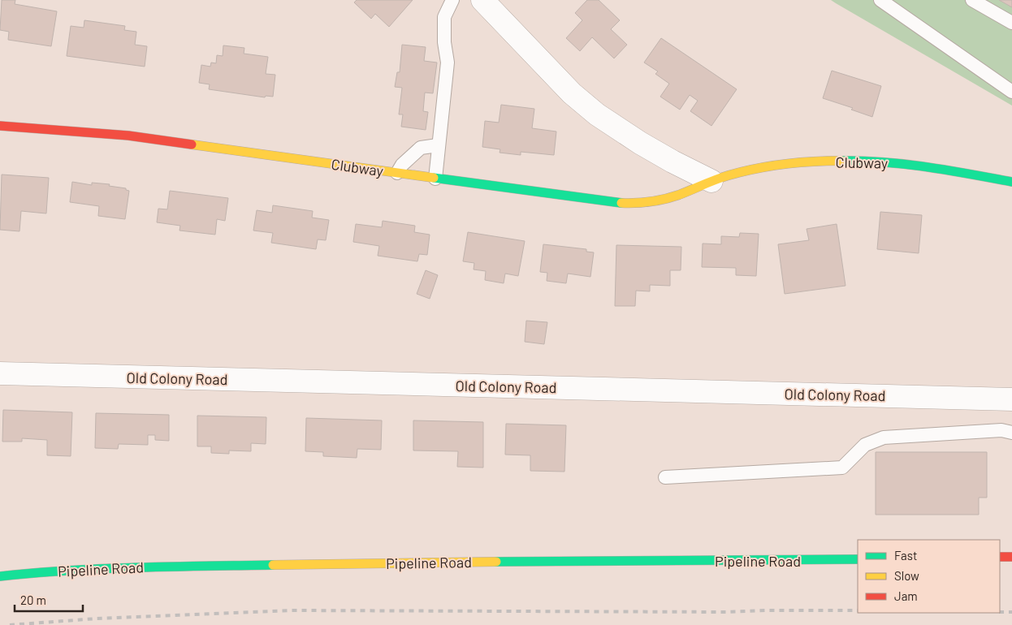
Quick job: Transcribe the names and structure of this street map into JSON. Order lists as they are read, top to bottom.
{
  "streets": {
    "street": ["Clubway", "Old Colony Road", "Pipeline Road"]
  },
  "legend": ["Fast", "Slow", "Jam"],
  "scale_bar": "20 m"
}
